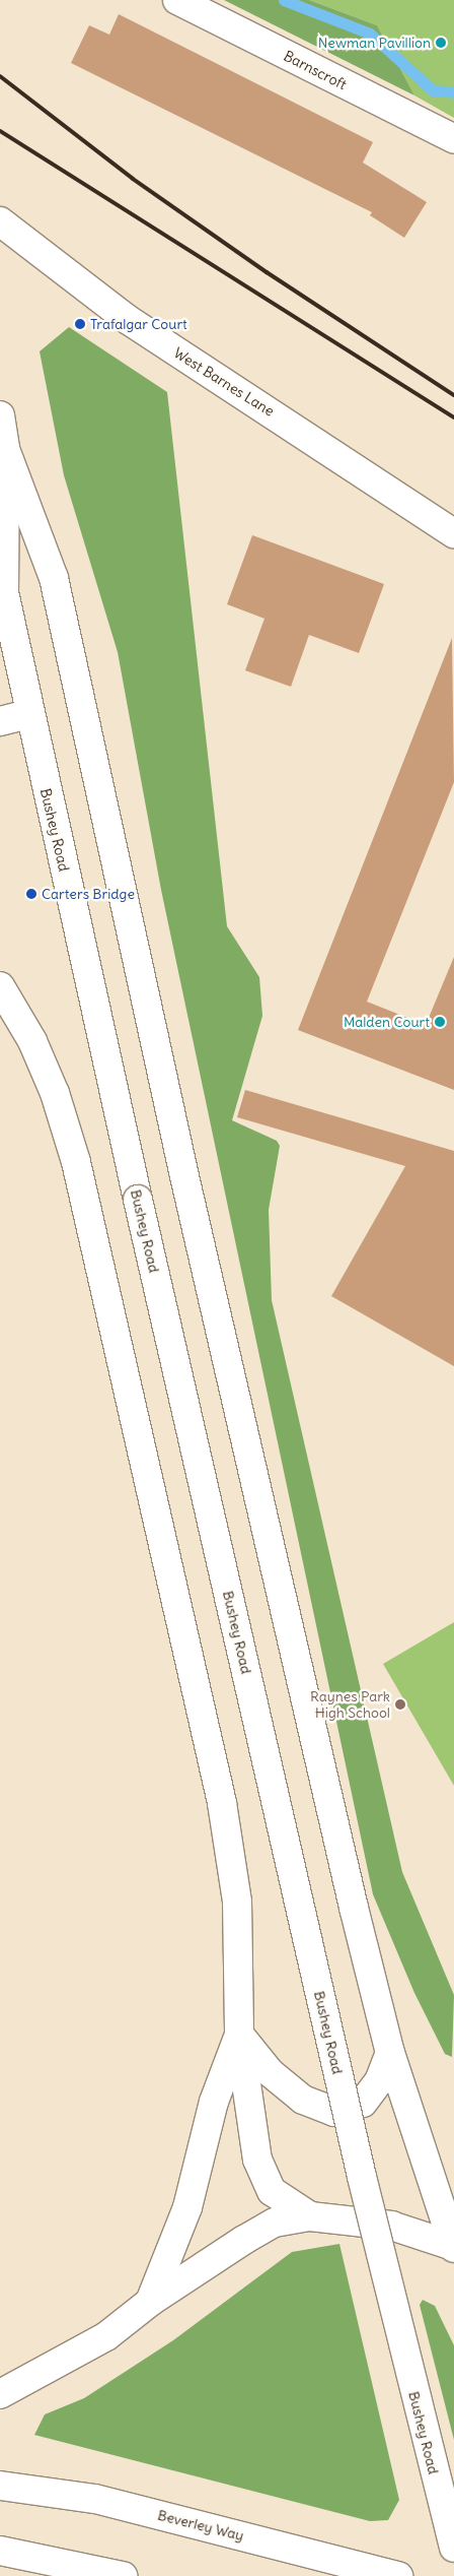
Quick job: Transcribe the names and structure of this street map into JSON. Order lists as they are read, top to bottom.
{
  "streets": {
    "main road": [
      "Barnscroft",
      "West Barnes Lane",
      "Bushey Road",
      "Beverley Way"
    ]
  },
  "places": [
    "Newman Pavillion",
    "Trafalgar Court",
    "Carters Bridge",
    "Malden Court",
    "Raynes Park High School"
  ]
}
